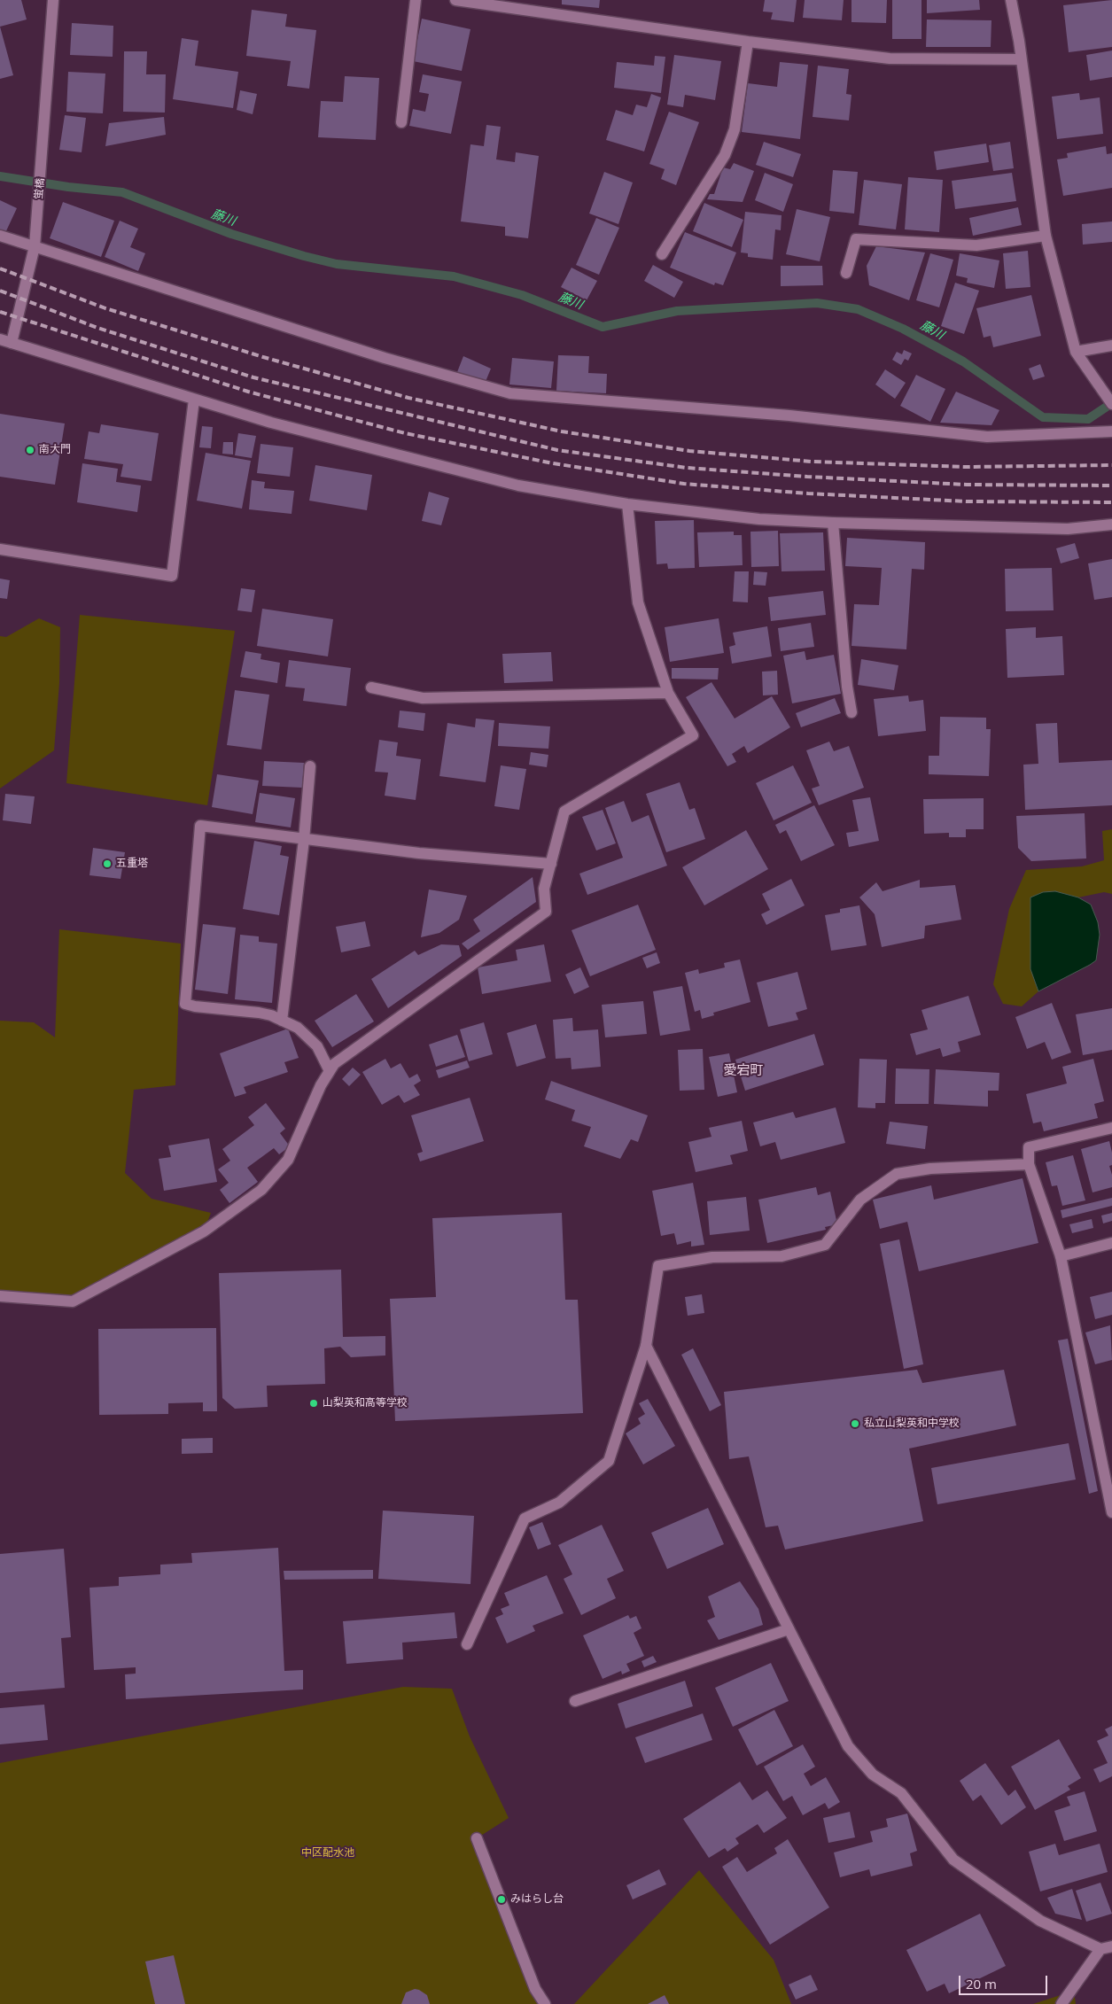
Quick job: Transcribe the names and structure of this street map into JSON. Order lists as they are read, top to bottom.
{
  "streets": {
    "street": ["蛍橋"]
  },
  "districts": ["愛宕町"],
  "water": ["藤川"],
  "parks": ["中区配水池"],
  "places": [
    "南大門",
    "五重塔",
    "山梨英和高等学校",
    "私立山梨英和中学校",
    "みはらし台"
  ],
  "scale_bar": "20 m"
}
